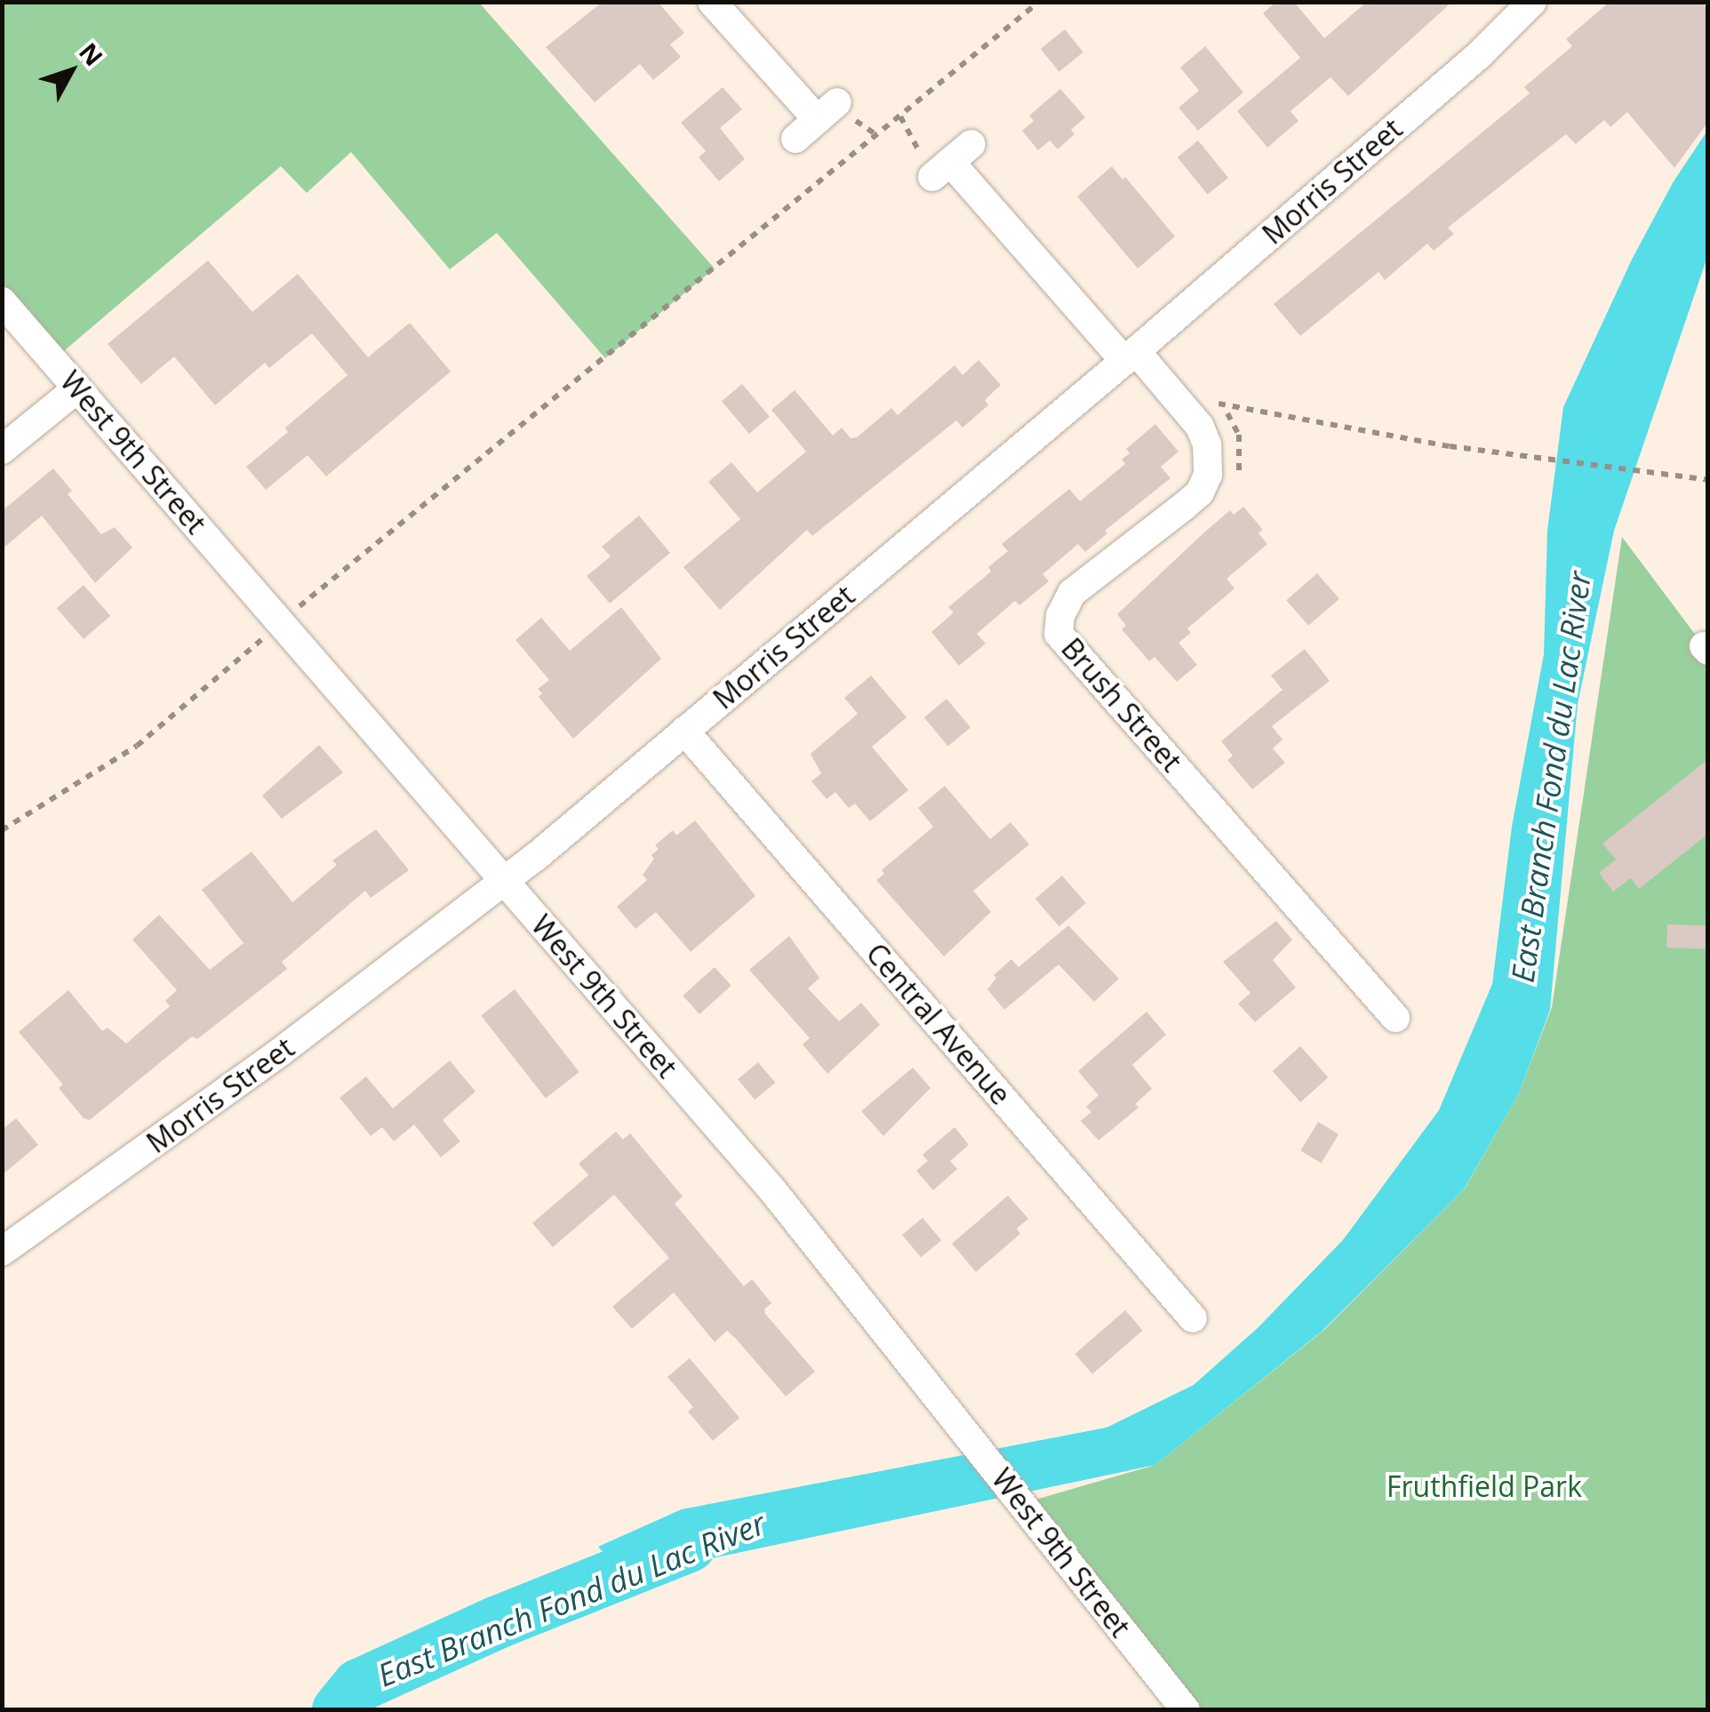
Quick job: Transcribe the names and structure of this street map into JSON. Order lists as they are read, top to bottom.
{
  "streets": {
    "street": [
      "Morris Street",
      "West 9th Street",
      "Brush Street",
      "Central Avenue"
    ]
  },
  "crossings": [
    ["Morris Street", "West 9th Street"],
    ["Morris Street", "Brush Street"],
    ["Morris Street", "Central Avenue"]
  ],
  "water": ["East Branch Fond du Lac River"],
  "parks": ["Fruthfield Park"],
  "north": "top right"
}
